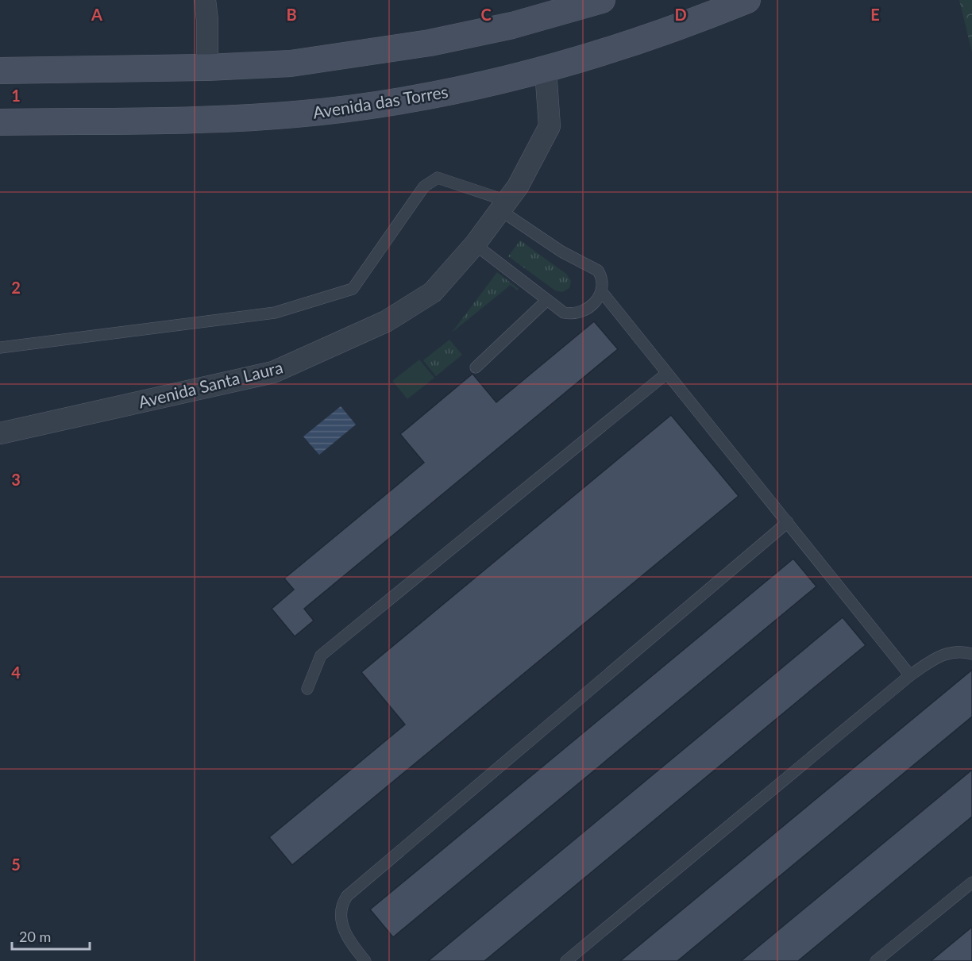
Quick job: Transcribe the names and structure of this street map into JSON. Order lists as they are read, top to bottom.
{
  "streets": {
    "main road": ["Avenida das Torres"],
    "street": ["Avenida Santa Laura"]
  },
  "crossings": [
    ["Avenida das Torres", "Avenida Santa Laura"]
  ],
  "scale_bar": "20 m",
  "grid": {
    "columns": [
      "A",
      "B",
      "C",
      "D",
      "E"
    ],
    "rows": [
      "1",
      "2",
      "3",
      "4",
      "5"
    ]
  }
}
